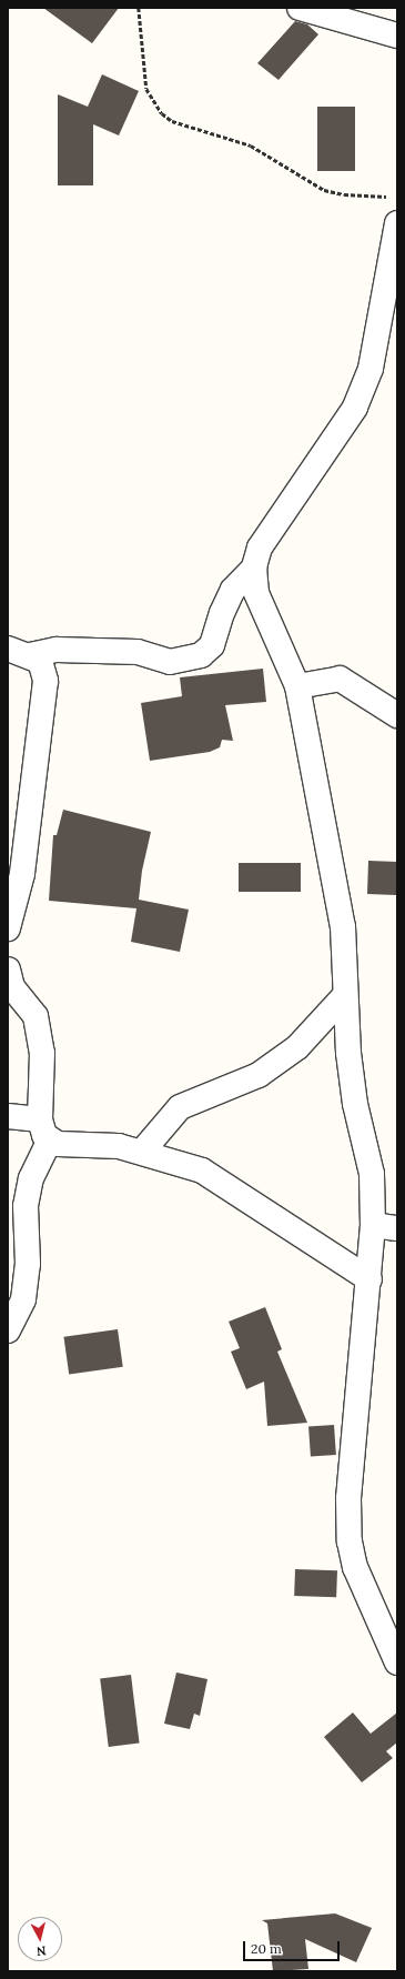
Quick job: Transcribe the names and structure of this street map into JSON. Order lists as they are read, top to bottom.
{
  "scale_bar": "20 m",
  "north": "bottom"
}
